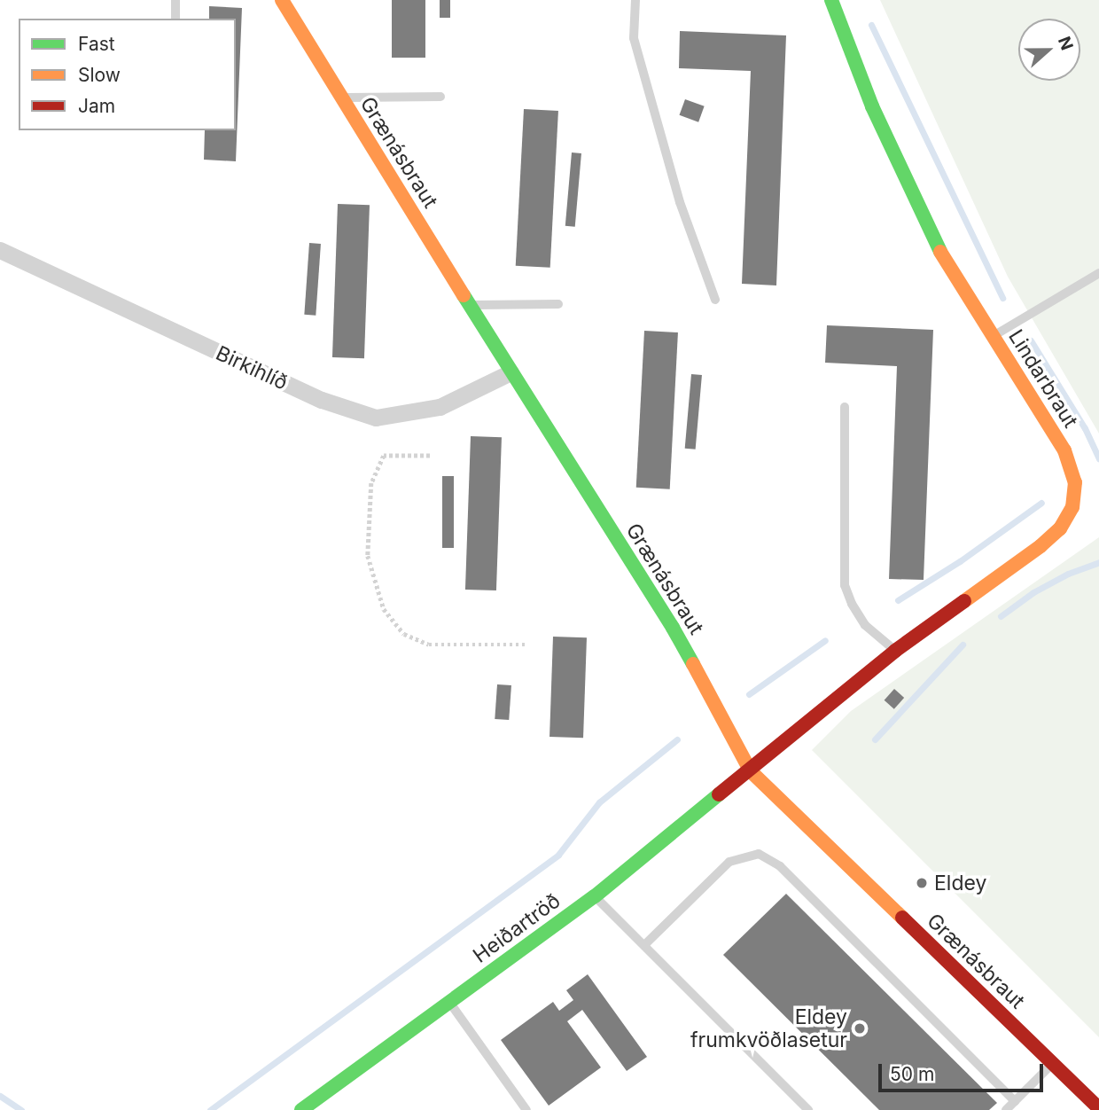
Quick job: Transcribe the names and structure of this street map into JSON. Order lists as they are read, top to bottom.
{
  "streets": {
    "street": [
      "Grænásbraut",
      "Birkihlíð",
      "Lindarbraut",
      "Heiðartröð"
    ]
  },
  "crossings": [
    ["Grænásbraut", "Birkihlíð"],
    ["Grænásbraut", "Lindarbraut"],
    ["Grænásbraut", "Heiðartröð"],
    ["Lindarbraut", "Heiðartröð"]
  ],
  "places": ["Eldey", "Eldey frumkvöðlasetur"],
  "legend": ["Fast", "Slow", "Jam"],
  "scale_bar": "50 m",
  "north": "right"
}
